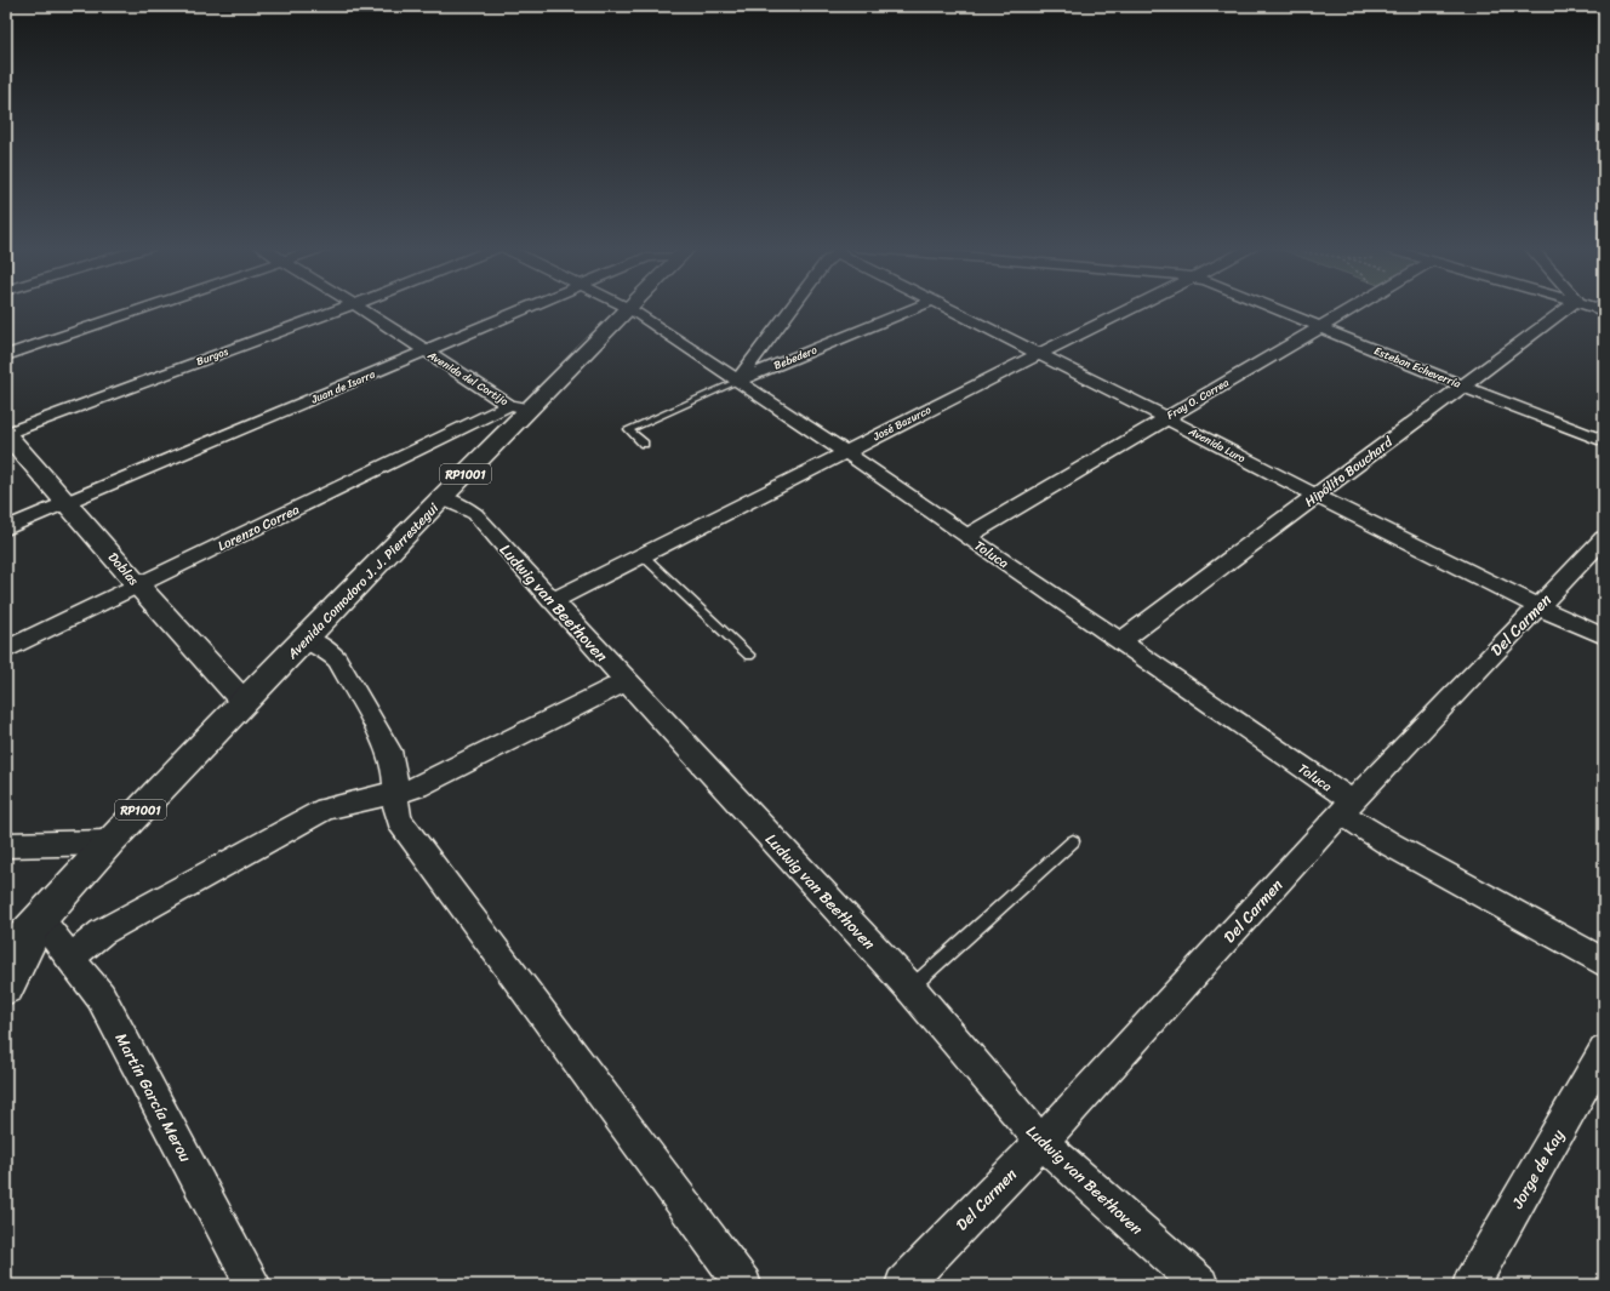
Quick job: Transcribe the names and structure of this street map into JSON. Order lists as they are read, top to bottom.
{
  "streets": {
    "main road": ["RP1001", "Doblas", "Avenida Comodoro J. J. Pierrestegui"],
    "street": [
      "Burgos",
      "Bebedero",
      "Esteban Echeverría",
      "Avenida del Cortijo",
      "Juan de Isarra",
      "Fray O. Correa",
      "José Bazurco",
      "Avenida Luro",
      "Hipólito Bouchard",
      "Lorenzo Correa",
      "Toluca",
      "Ludwig van Beethoven",
      "Del Carmen",
      "Martín García Merou",
      "Jorge de Kay"
    ]
  },
  "crossings": [
    ["Burgos", "Doblas"],
    ["Bebedero", "Toluca"],
    ["Esteban Echeverría", "Fray O. Correa"],
    ["Esteban Echeverría", "Hipólito Bouchard"],
    ["Avenida del Cortijo", "Juan de Isarra"],
    ["Avenida del Cortijo", "Lorenzo Correa"],
    ["Avenida del Cortijo", "Avenida Comodoro J. J. Pierrestegui"],
    ["Juan de Isarra", "Doblas"],
    ["Fray O. Correa", "Avenida Luro"],
    ["Fray O. Correa", "Toluca"],
    ["José Bazurco", "Avenida Luro"],
    ["José Bazurco", "Toluca"],
    ["José Bazurco", "Ludwig van Beethoven"],
    ["Avenida Luro", "Hipólito Bouchard"],
    ["Avenida Luro", "Del Carmen"],
    ["Hipólito Bouchard", "Toluca"],
    ["RP1001", "Avenida Comodoro J. J. Pierrestegui"],
    ["RP1001", "Martín García Merou"],
    ["Lorenzo Correa", "Doblas"],
    ["Lorenzo Correa", "Avenida Comodoro J. J. Pierrestegui"],
    ["Toluca", "Avenida Comodoro J. J. Pierrestegui"],
    ["Toluca", "Del Carmen"],
    ["Doblas", "Avenida Comodoro J. J. Pierrestegui"],
    ["Avenida Comodoro J. J. Pierrestegui", "Ludwig van Beethoven"],
    ["Avenida Comodoro J. J. Pierrestegui", "Martín García Merou"],
    ["Ludwig van Beethoven", "Del Carmen"]
  ]
}
